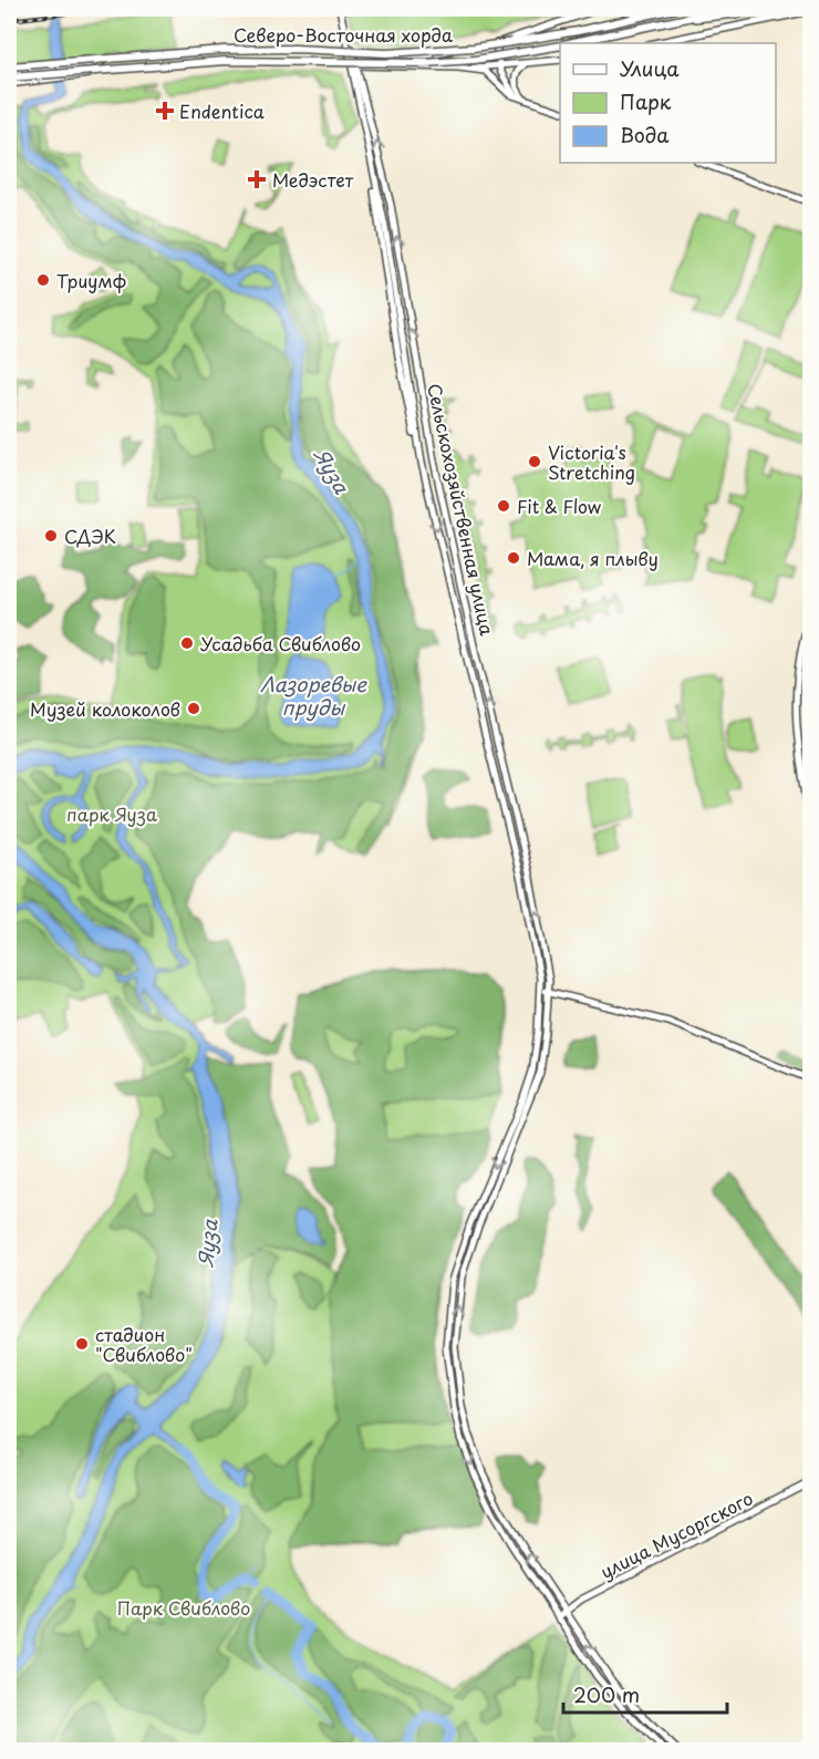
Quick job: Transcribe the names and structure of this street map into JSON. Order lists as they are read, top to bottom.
{
  "streets": {
    "main road": ["Северо-Восточная хорда", "Сельскохозяйственная улица", "улица Мусоргского"]
  },
  "water": ["Яуза", "Лазоревые пруды"],
  "parks": ["парк Яуза", "Парк Свиблово"],
  "places": {
    "health": ["Endentica", "Медэстет"],
    "other": [
      "Триумф",
      "Victoria's Stretching",
      "Fit & Flow",
      "СДЭК",
      "Мама, я плыву",
      "Усадьба Свиблово",
      "Музей колоколов",
      "стадион \"Свиблово\""
    ]
  },
  "legend": ["Улица", "Парк", "Вода"],
  "scale_bar": "200 m"
}
